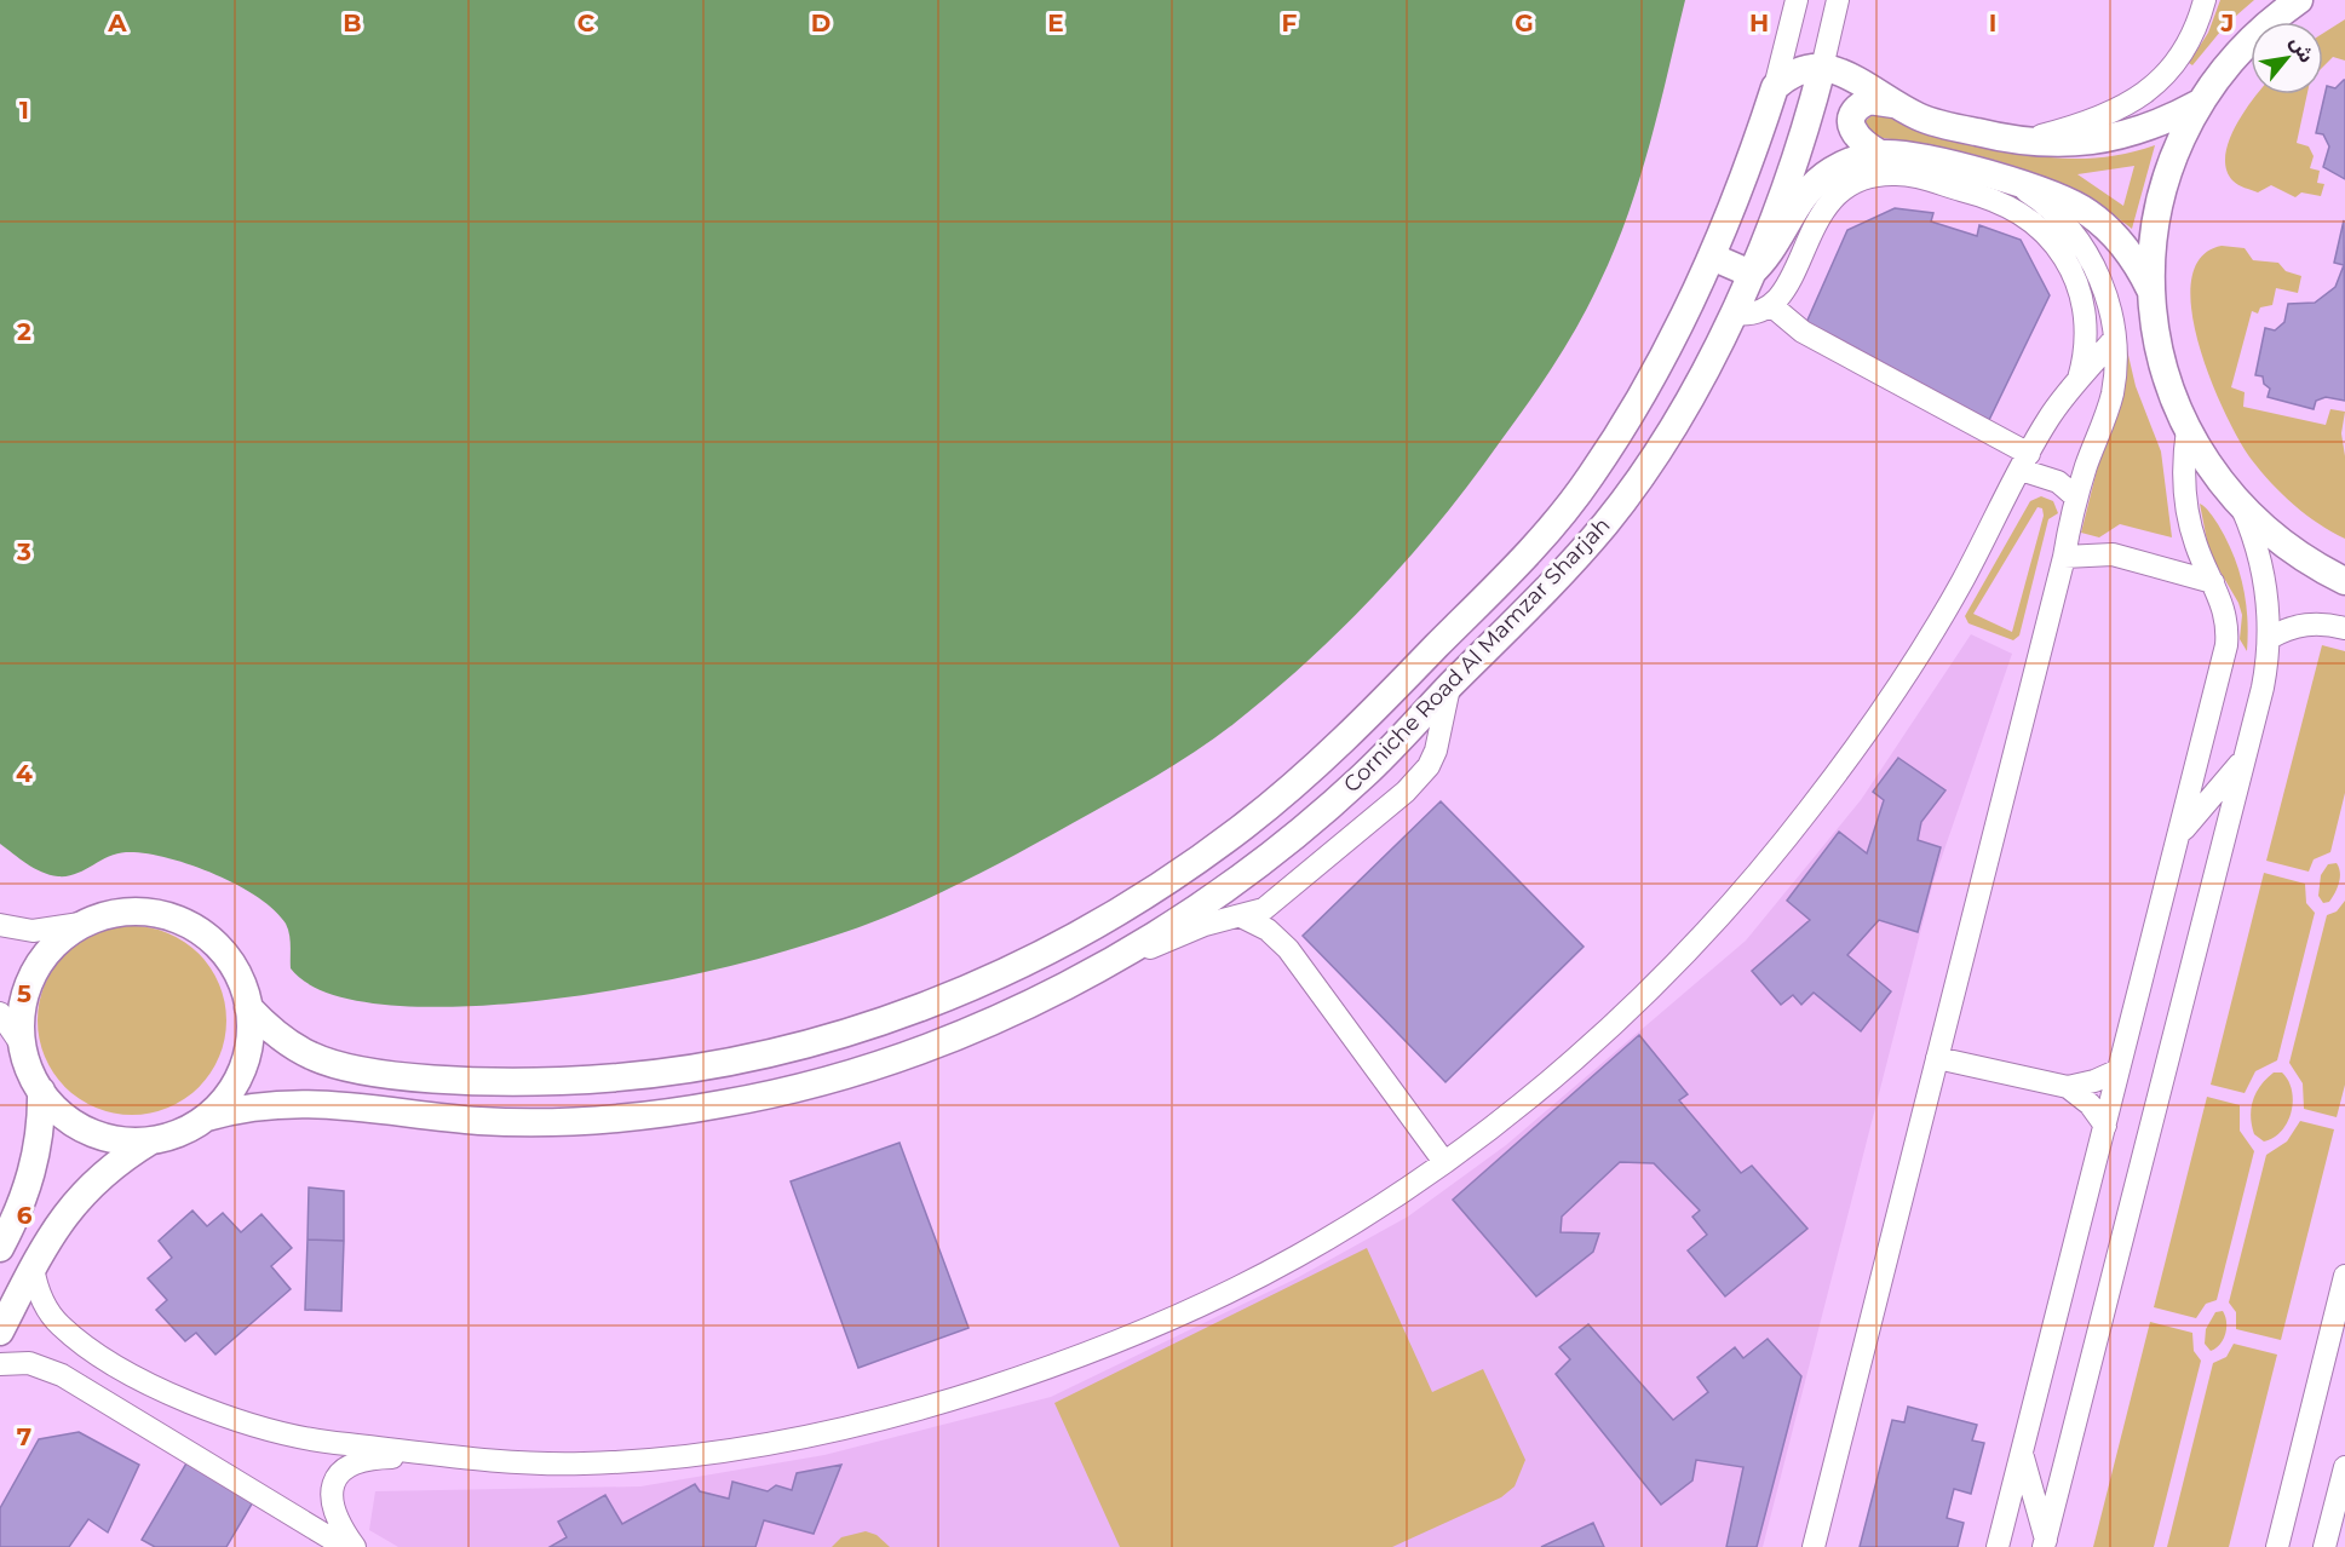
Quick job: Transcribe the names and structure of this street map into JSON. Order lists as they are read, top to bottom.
{
  "streets": {
    "main road": ["Corniche Road Al Mamzar Sharjah"]
  },
  "north": "top right",
  "grid": {
    "columns": [
      "A",
      "B",
      "C",
      "D",
      "E",
      "F",
      "G",
      "H",
      "I",
      "J"
    ],
    "rows": [
      "1",
      "2",
      "3",
      "4",
      "5",
      "6",
      "7"
    ]
  }
}
